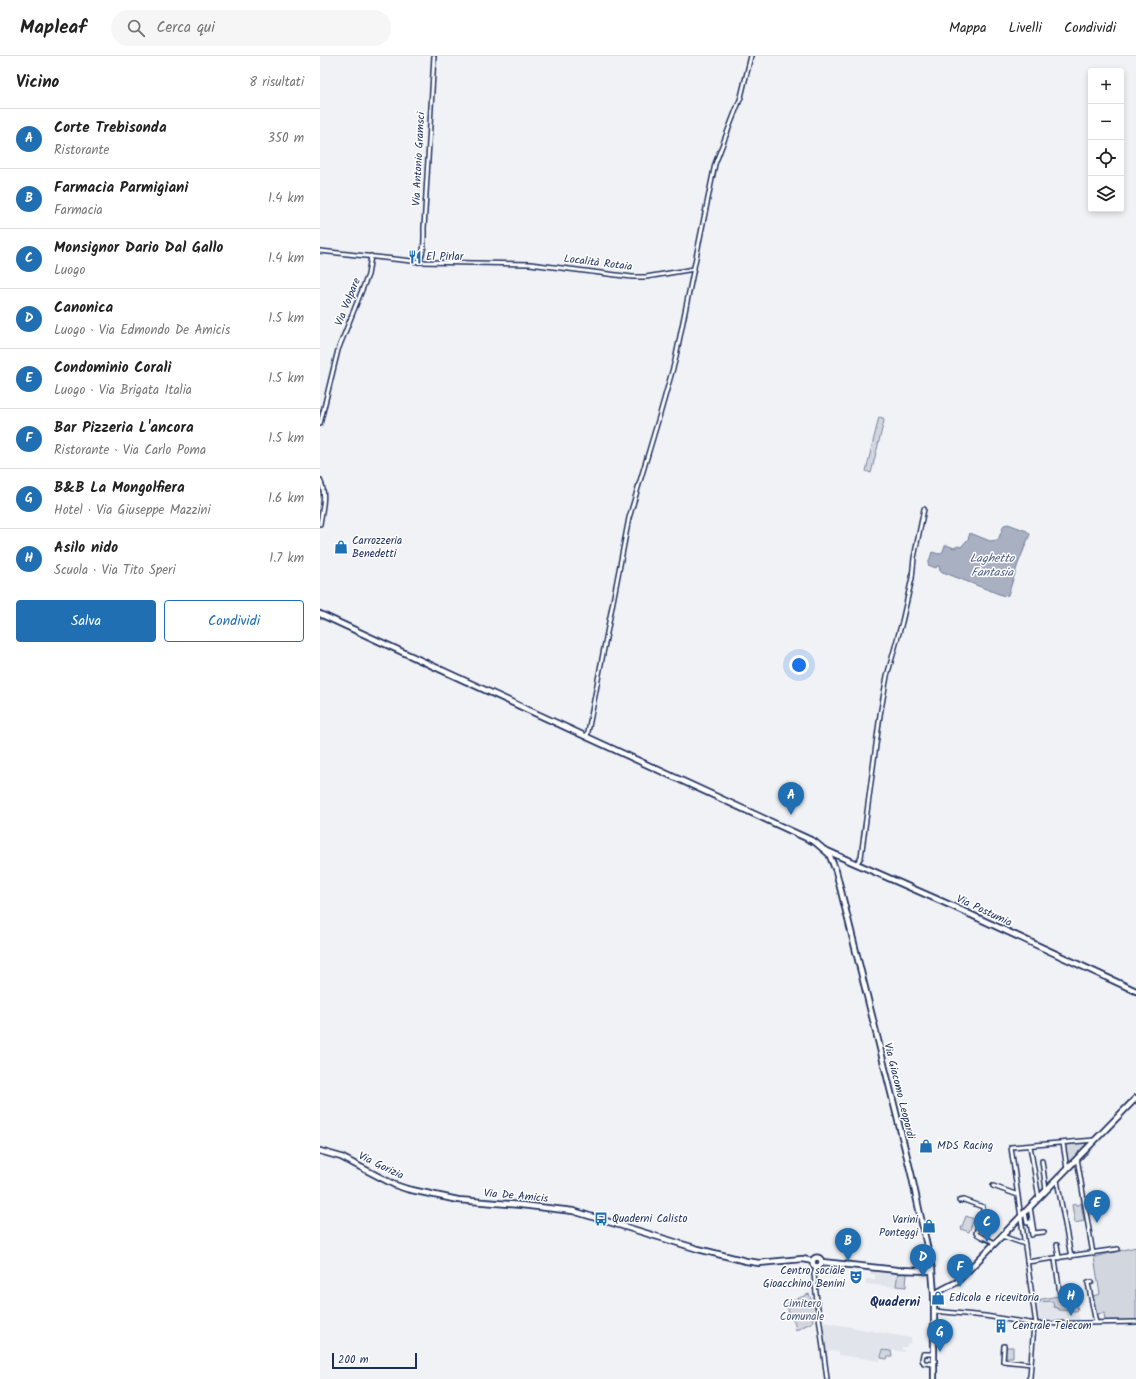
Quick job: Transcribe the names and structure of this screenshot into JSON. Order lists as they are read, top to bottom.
{
  "streets": {
    "main road": [
      "Via Postumia",
      "Via Giacomo Leopardi",
      "Via Gorizia",
      "Via De Amicis"
    ],
    "street": ["Via Antonio Gramsci", "Località Rotaia", "Via Volpare"]
  },
  "crossings": [
    ["Via Antonio Gramsci", "Località Rotaia"],
    ["Via Postumia", "Via Giacomo Leopardi"],
    ["Via Gorizia", "Via De Amicis"]
  ],
  "districts": ["Quaderni"],
  "water": ["Laghetto Fantasia"],
  "parks": ["Cimitero Comunale"],
  "places": {
    "restaurant": ["El Pirlar"],
    "shop": [
      "Carrozzeria Benedetti",
      "MDS Racing",
      "Varini Ponteggi",
      "Edicola e ricevitoria"
    ],
    "bus stop": ["Quaderni Calisto"],
    "theatre": ["Centro sociale Gioacchino Benini"],
    "building": ["Centrale Telecom"]
  },
  "scale_bar": "200 m",
  "page": {
    "header": "Mapleaf",
    "search": "Cerca qui",
    "nav": ["Mappa", "Livelli", "Condividi"],
    "heading": ["Vicino", "8 risultati"],
    "map_buttons": ["+", "−"],
    "list": [
      {
        "mark": "A",
        "name": "Corte Trebisonda",
        "note": "Ristorante",
        "value": "350 m"
      },
      {
        "mark": "B",
        "name": "Farmacia Parmigiani",
        "note": "Farmacia",
        "value": "1.4 km"
      },
      {
        "mark": "C",
        "name": "Monsignor Dario Dal Gallo",
        "note": "Luogo",
        "value": "1.4 km"
      },
      {
        "mark": "D",
        "name": "Canonica",
        "note": "Luogo · Via Edmondo De Amicis",
        "value": "1.5 km"
      },
      {
        "mark": "E",
        "name": "Condominio Corali",
        "note": "Luogo · Via Brigata Italia",
        "value": "1.5 km"
      },
      {
        "mark": "F",
        "name": "Bar Pizzeria L'ancora",
        "note": "Ristorante · Via Carlo Poma",
        "value": "1.5 km"
      },
      {
        "mark": "G",
        "name": "B&B La Mongolfiera",
        "note": "Hotel · Via Giuseppe Mazzini",
        "value": "1.6 km"
      },
      {
        "mark": "H",
        "name": "Asilo nido",
        "note": "Scuola · Via Tito Speri",
        "value": "1.7 km"
      }
    ],
    "buttons": ["Salva", "Condividi"],
    "pins": [
      "A",
      "E",
      "C",
      "B",
      "D",
      "F",
      "H",
      "G"
    ],
    "scale": "200 m"
  }
}
